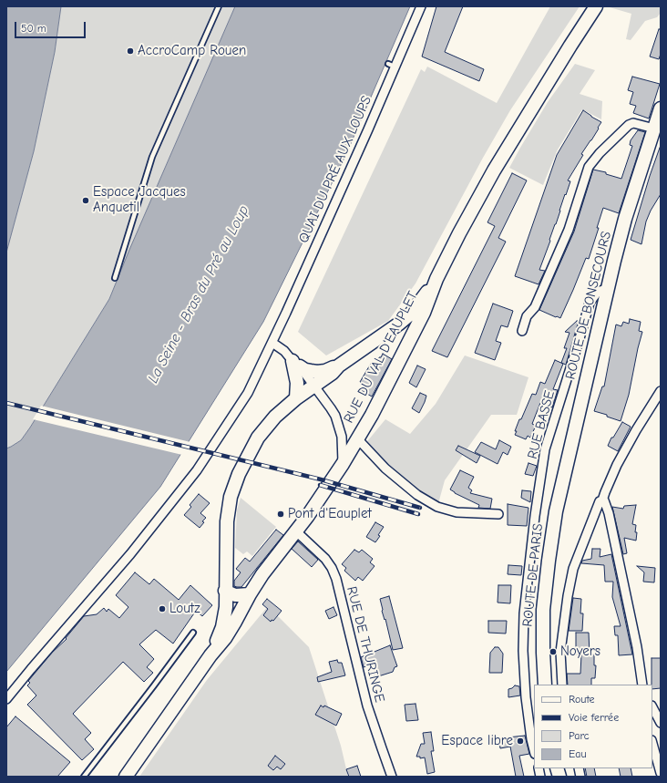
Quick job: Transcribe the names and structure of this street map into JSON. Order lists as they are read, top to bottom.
{
  "streets": {
    "main road": ["ROUTE DE BONSECOURS", "RUE DU VAL D'EAUPLET", "ROUTE DE PARIS"],
    "street": ["QUAI DU PRÉ AUX LOUPS", "RUE BASSE", "RUE DE THURINGE"]
  },
  "crossings": [
    ["ROUTE DE BONSECOURS", "RUE BASSE"],
    ["ROUTE DE BONSECOURS", "ROUTE DE PARIS"],
    ["RUE DU VAL D'EAUPLET", "RUE DE THURINGE"]
  ],
  "water": ["La Seine - Bras du Pré au Loup"],
  "places": [
    "AccroCamp Rouen",
    "Espace Jacques Anquetil",
    "Pont d'Eauplet",
    "Loutz",
    "Noyers",
    "Espace libre"
  ],
  "legend": [
    "Route",
    "Voie ferrée",
    "Parc",
    "Eau"
  ],
  "scale_bar": "50 m"
}
